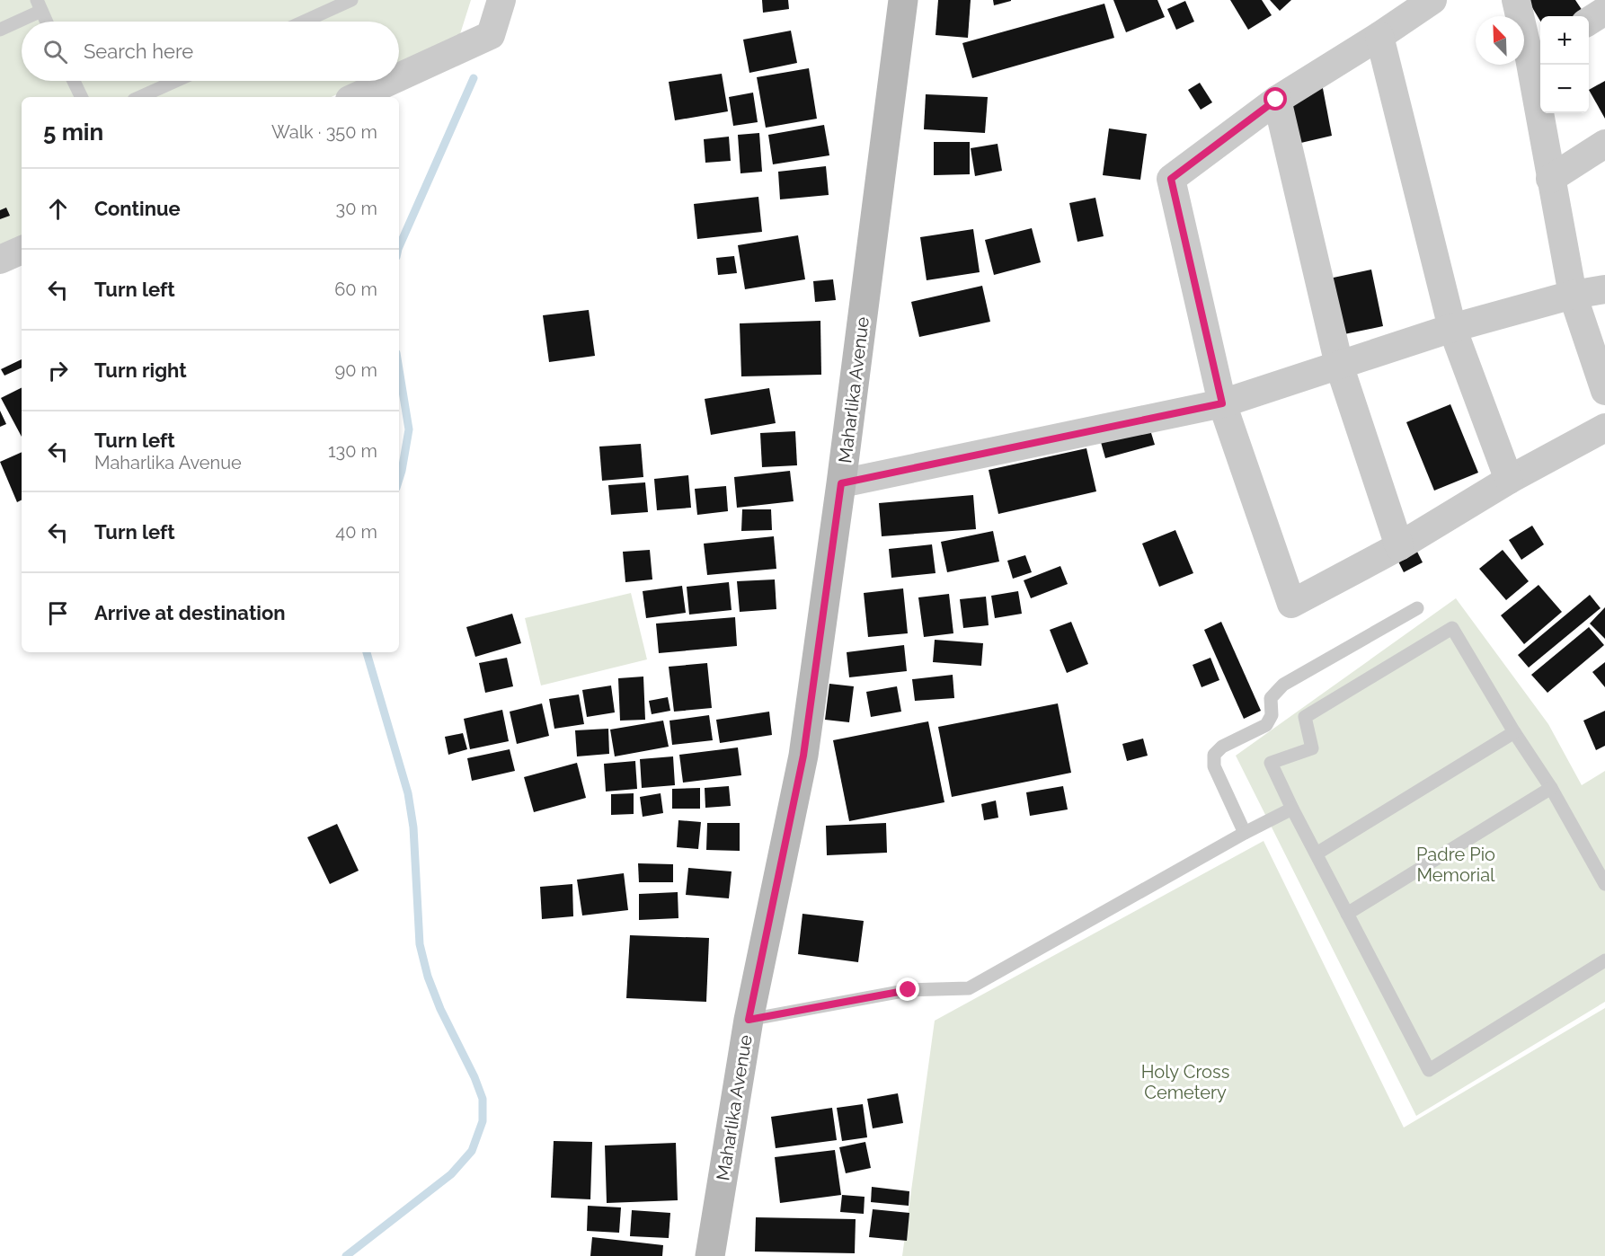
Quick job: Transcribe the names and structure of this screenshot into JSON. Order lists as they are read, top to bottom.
{
  "streets": {
    "main road": ["Maharlika Avenue"]
  },
  "parks": ["Padre Pio Memorial", "Holy Cross Cemetery"],
  "north": "top left",
  "page": {
    "map_buttons": ["+", "−"],
    "search": "Search here",
    "heading": ["5 min", "Walk · 350 m"],
    "list": [
      ["Continue", "30 m"],
      ["Turn left", "60 m"],
      ["Turn right", "90 m"],
      ["Turn left", "Maharlika Avenue", "130 m"],
      ["Turn left", "40 m"],
      "Arrive at destination"
    ]
  }
}
